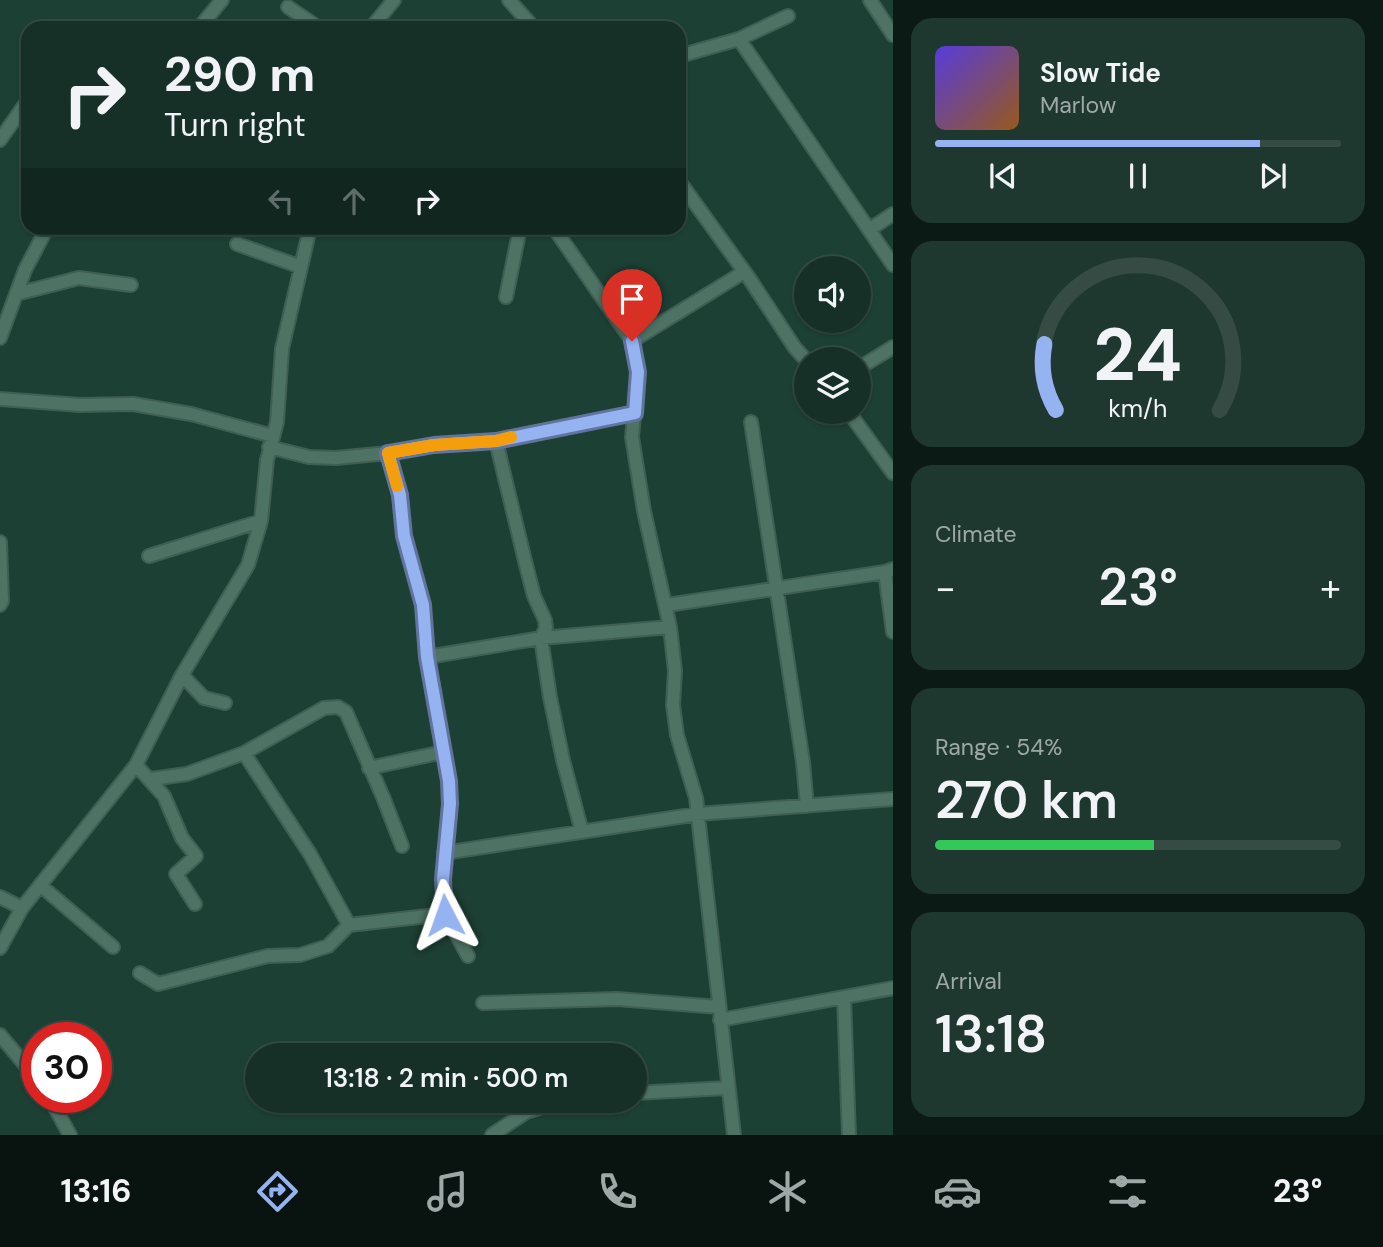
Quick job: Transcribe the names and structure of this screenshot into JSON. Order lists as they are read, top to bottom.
{
  "page": {
    "turn": ["290 m", "Turn right"],
    "song": ["Slow Tide", "Marlow"],
    "tile": [
      "Climate",
      ["Range · 54%", "270 km"],
      ["Arrival", "13:18"]
    ],
    "heat": ["−", "23°", "+"],
    "limit": "30",
    "trip": "13:18 · 2 min · 500 m",
    "tabs": ["13:16", "23°"],
    "gauge": ["24", "km/h"]
  }
}
